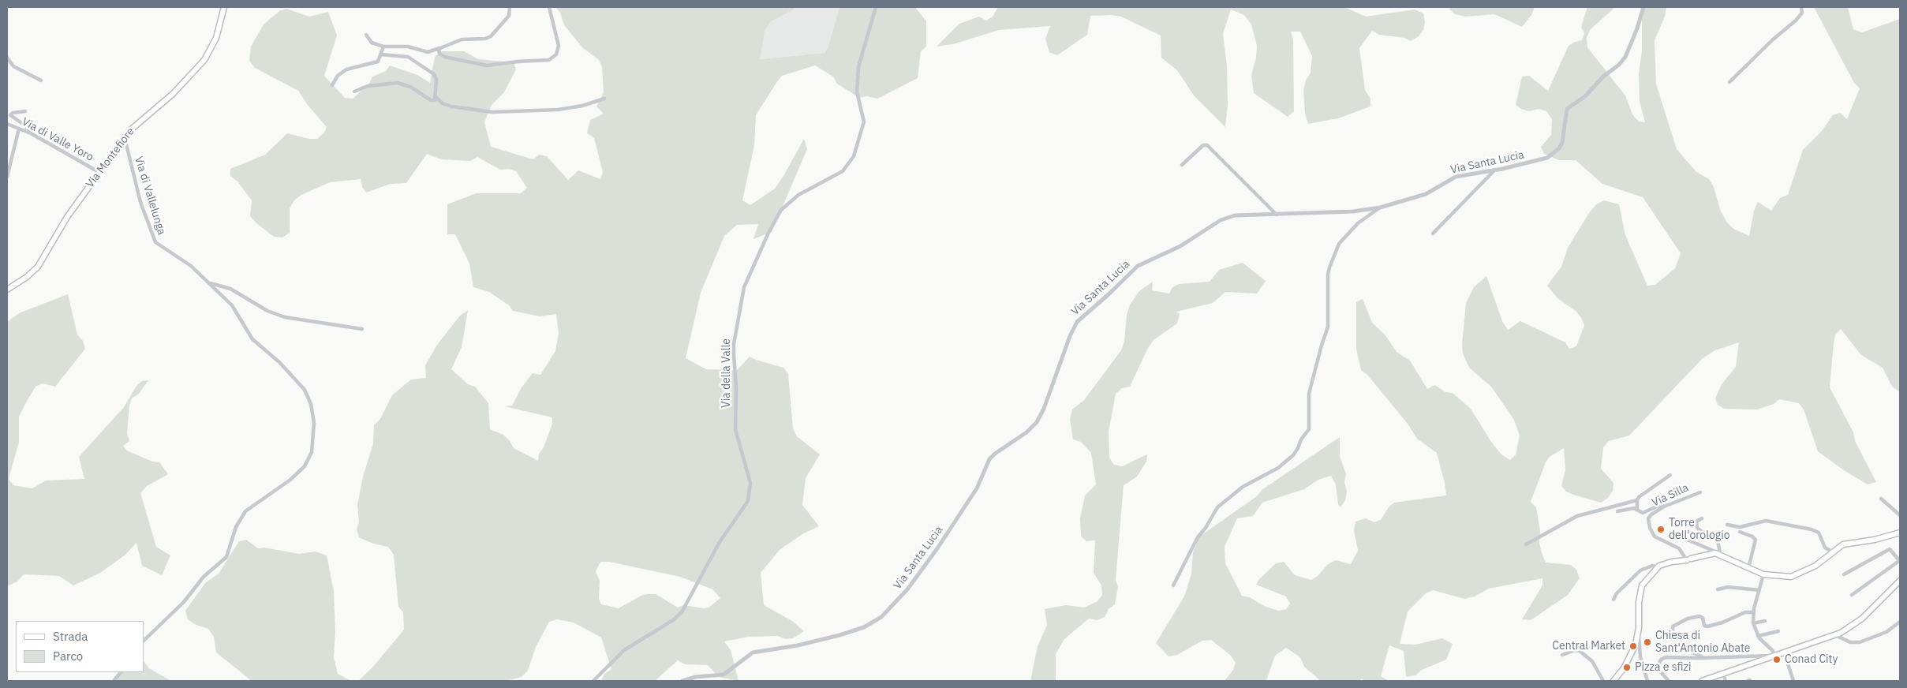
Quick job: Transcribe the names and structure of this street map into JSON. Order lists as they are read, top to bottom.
{
  "streets": {
    "main road": ["Via Montefiore"],
    "street": [
      "Via di Valle Yoro",
      "Via Santa Lucia",
      "Via di Vallelunga",
      "Via della Valle",
      "Via Silla"
    ]
  },
  "crossings": [
    ["Via di Valle Yoro", "Via Montefiore"],
    ["Via Montefiore", "Via di Vallelunga"]
  ],
  "places": [
    "Torre dell'orologio",
    "Chiesa di Sant'Antonio Abate",
    "Central Market",
    "Conad City",
    "Pizza e sfizi"
  ],
  "legend": ["Strada", "Parco"]
}
